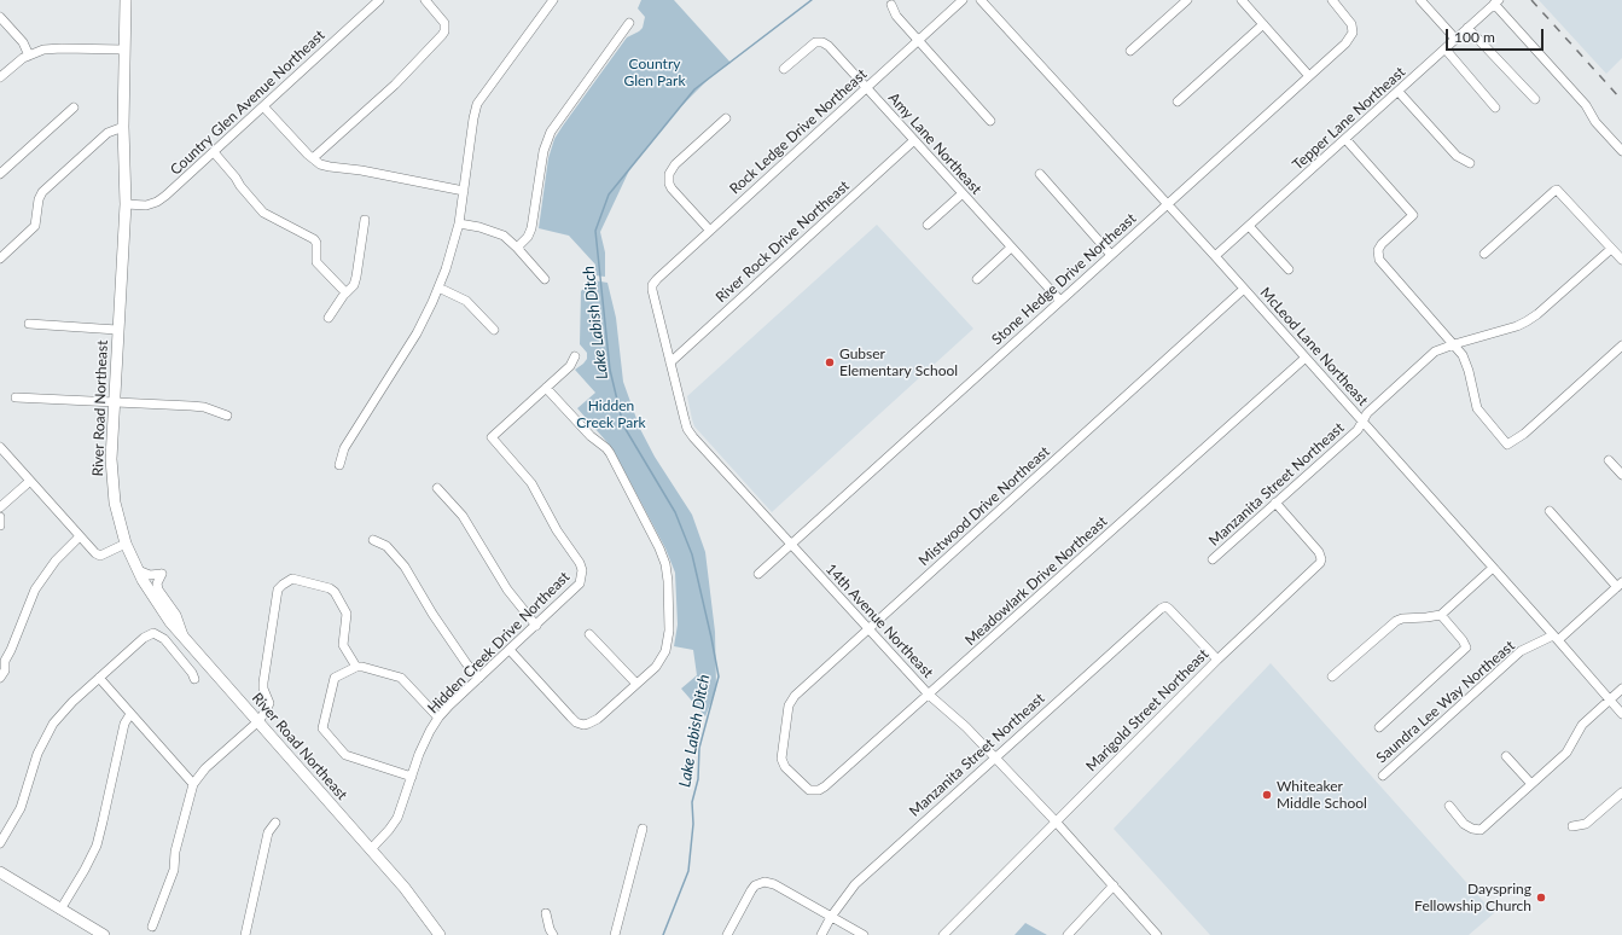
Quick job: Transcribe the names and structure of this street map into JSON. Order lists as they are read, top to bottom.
{
  "streets": {
    "main road": ["River Road Northeast"],
    "street": [
      "Country Glen Avenue Northeast",
      "Tepper Lane Northeast",
      "Rock Ledge Drive Northeast",
      "Amy Lane Northeast",
      "River Rock Drive Northeast",
      "Stone Hedge Drive Northeast",
      "McLeod Lane Northeast",
      "Manzanita Street Northeast",
      "Mistwood Drive Northeast",
      "Meadowlark Drive Northeast",
      "14th Avenue Northeast",
      "Hidden Creek Drive Northeast",
      "Saundra Lee Way Northeast",
      "Marigold Street Northeast"
    ]
  },
  "crossings": [
    ["Country Glen Avenue Northeast", "River Road Northeast"],
    ["Tepper Lane Northeast", "McLeod Lane Northeast"],
    ["Rock Ledge Drive Northeast", "Amy Lane Northeast"],
    ["Rock Ledge Drive Northeast", "14th Avenue Northeast"],
    ["Amy Lane Northeast", "River Rock Drive Northeast"],
    ["Amy Lane Northeast", "Stone Hedge Drive Northeast"],
    ["River Rock Drive Northeast", "14th Avenue Northeast"],
    ["Stone Hedge Drive Northeast", "McLeod Lane Northeast"],
    ["Stone Hedge Drive Northeast", "14th Avenue Northeast"],
    ["McLeod Lane Northeast", "Manzanita Street Northeast"],
    ["McLeod Lane Northeast", "Mistwood Drive Northeast"],
    ["McLeod Lane Northeast", "Meadowlark Drive Northeast"],
    ["McLeod Lane Northeast", "Saundra Lee Way Northeast"],
    ["River Road Northeast", "Hidden Creek Drive Northeast"],
    ["Manzanita Street Northeast", "14th Avenue Northeast"],
    ["Manzanita Street Northeast", "Marigold Street Northeast"],
    ["Mistwood Drive Northeast", "Meadowlark Drive Northeast"],
    ["Mistwood Drive Northeast", "14th Avenue Northeast"],
    ["Meadowlark Drive Northeast", "14th Avenue Northeast"],
    ["14th Avenue Northeast", "Marigold Street Northeast"]
  ],
  "water": ["Lake Labish Ditch"],
  "parks": ["Country Glen Park", "Hidden Creek Park"],
  "places": ["Gubser Elementary School", "Whiteaker Middle School", "Dayspring Fellowship Church"],
  "scale_bar": "100 m"
}
